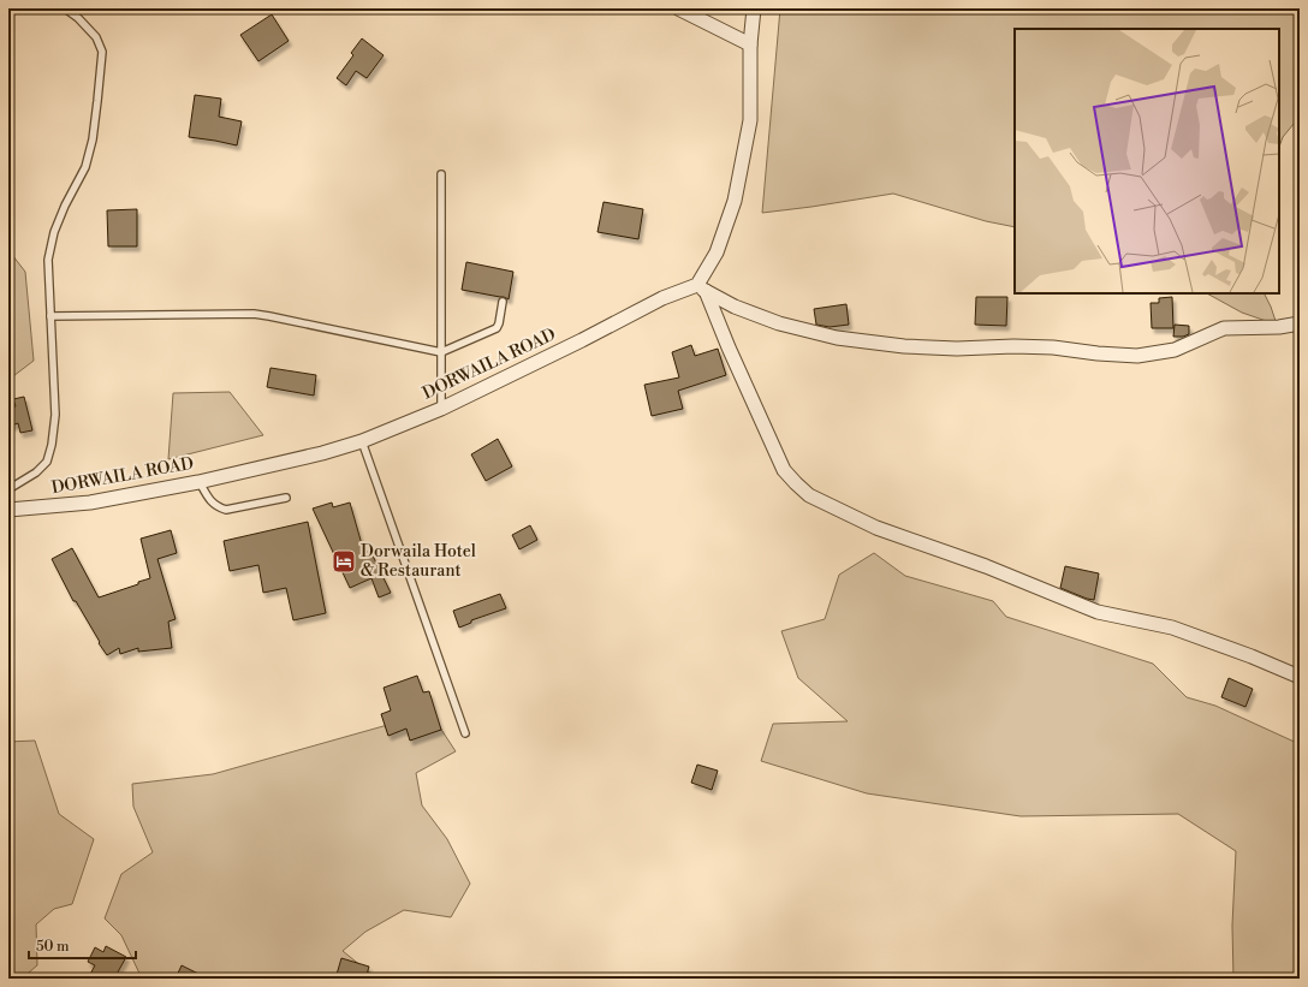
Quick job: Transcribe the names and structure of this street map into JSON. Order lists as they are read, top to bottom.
{
  "streets": {
    "street": ["DORWAILA ROAD"]
  },
  "places": {
    "hotel": ["Dorwaila Hotel & Restaurant"]
  },
  "scale_bar": "50 m"
}
